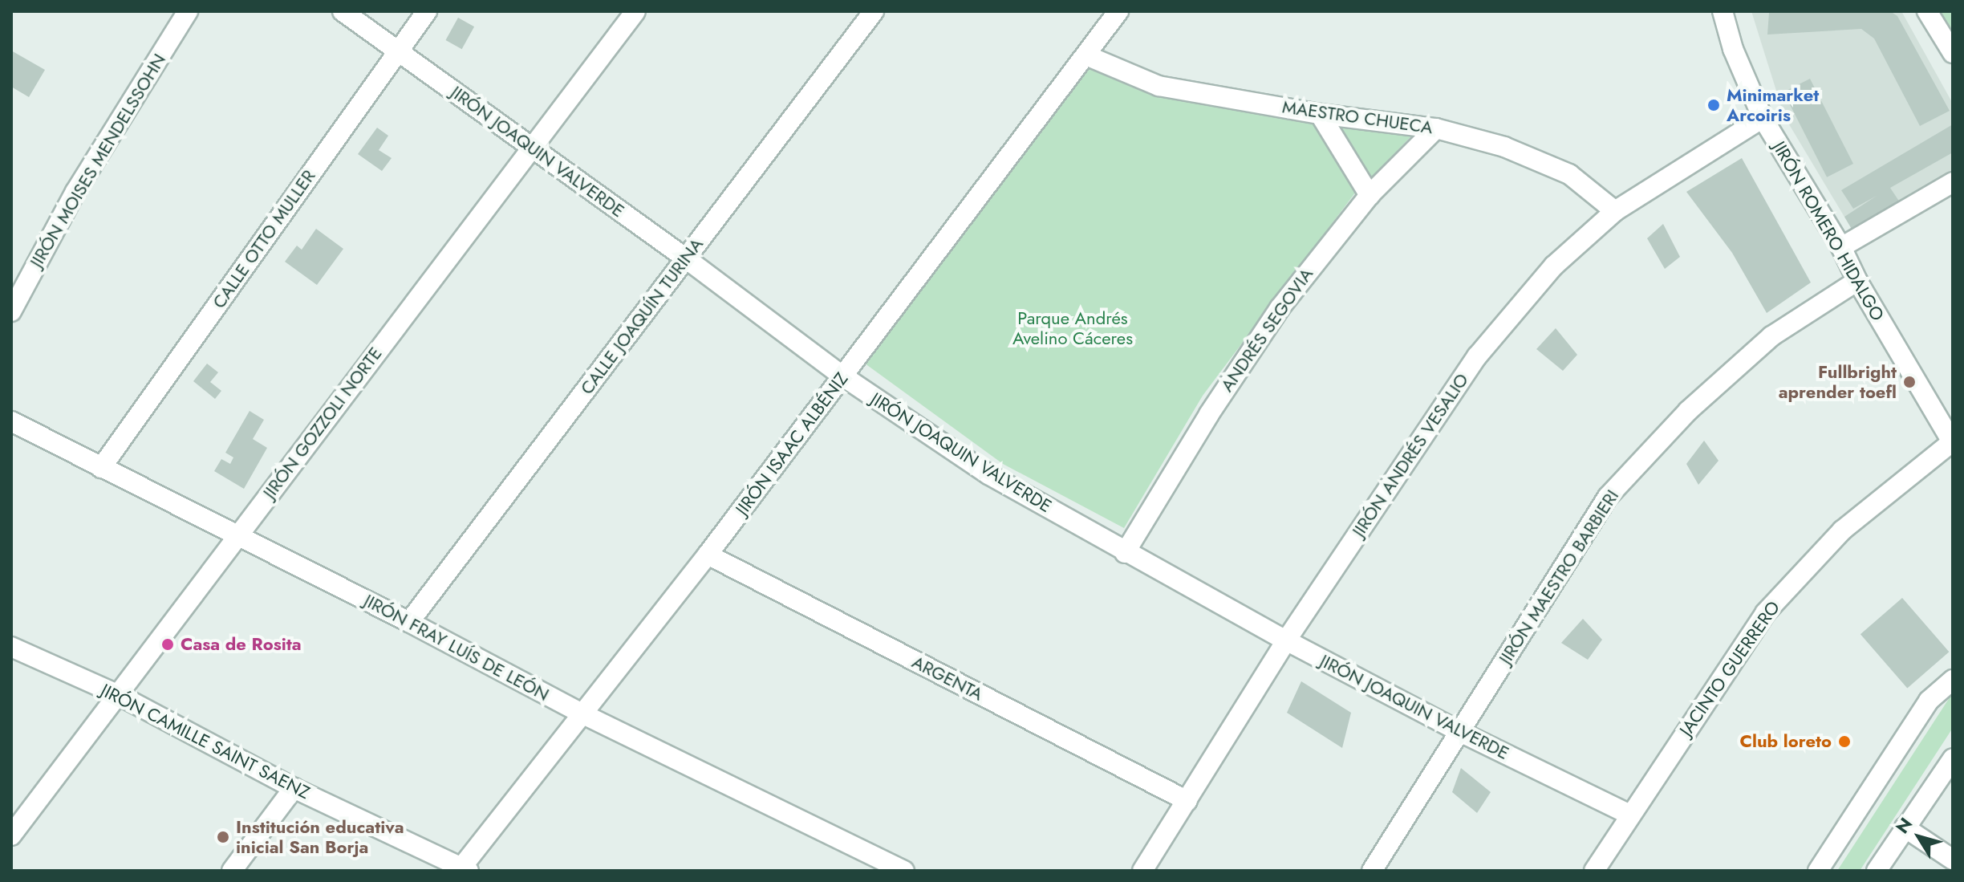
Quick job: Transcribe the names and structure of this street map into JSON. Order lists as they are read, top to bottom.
{
  "streets": {
    "street": [
      "MAESTRO CHUECA",
      "JIRÓN JOAQUIN VALVERDE",
      "JIRÓN MOISES MENDELSSOHN",
      "JIRÓN ROMERO HIDALGO",
      "CALLE OTTO MULLER",
      "CALLE JOAQUÍN TURINA",
      "ANDRÉS SEGOVIA",
      "JIRÓN GOZZOLI NORTE",
      "JIRÓN ISAAC ALBÉNIZ",
      "JIRÓN ANDRÉS VESALIO",
      "JIRÓN MAESTRO BARBIERI",
      "JIRÓN FRAY LUÍS DE LEÓN",
      "JACINTO GUERRERO",
      "ARGENTA",
      "JIRÓN CAMILLE SAINT SAENZ"
    ]
  },
  "crossings": [
    ["MAESTRO CHUECA", "ANDRÉS SEGOVIA"],
    ["MAESTRO CHUECA", "JIRÓN ISAAC ALBÉNIZ"],
    ["MAESTRO CHUECA", "JIRÓN ANDRÉS VESALIO"],
    ["JIRÓN JOAQUIN VALVERDE", "CALLE OTTO MULLER"],
    ["JIRÓN JOAQUIN VALVERDE", "CALLE JOAQUÍN TURINA"],
    ["JIRÓN JOAQUIN VALVERDE", "ANDRÉS SEGOVIA"],
    ["JIRÓN JOAQUIN VALVERDE", "JIRÓN GOZZOLI NORTE"],
    ["JIRÓN JOAQUIN VALVERDE", "JIRÓN ISAAC ALBÉNIZ"],
    ["JIRÓN JOAQUIN VALVERDE", "JIRÓN ANDRÉS VESALIO"],
    ["JIRÓN JOAQUIN VALVERDE", "JIRÓN MAESTRO BARBIERI"],
    ["JIRÓN JOAQUIN VALVERDE", "JACINTO GUERRERO"],
    ["JIRÓN ROMERO HIDALGO", "JIRÓN ANDRÉS VESALIO"],
    ["JIRÓN ROMERO HIDALGO", "JIRÓN MAESTRO BARBIERI"],
    ["JIRÓN ROMERO HIDALGO", "JACINTO GUERRERO"],
    ["CALLE OTTO MULLER", "JIRÓN FRAY LUÍS DE LEÓN"],
    ["CALLE JOAQUÍN TURINA", "JIRÓN FRAY LUÍS DE LEÓN"],
    ["JIRÓN GOZZOLI NORTE", "JIRÓN FRAY LUÍS DE LEÓN"],
    ["JIRÓN GOZZOLI NORTE", "JIRÓN CAMILLE SAINT SAENZ"],
    ["JIRÓN ISAAC ALBÉNIZ", "JIRÓN FRAY LUÍS DE LEÓN"],
    ["JIRÓN ISAAC ALBÉNIZ", "ARGENTA"],
    ["JIRÓN ISAAC ALBÉNIZ", "JIRÓN CAMILLE SAINT SAENZ"],
    ["JIRÓN ANDRÉS VESALIO", "ARGENTA"]
  ],
  "parks": ["Parque Andrés Avelino Cáceres"],
  "places": [
    "Minimarket Arcoiris",
    "Fullbright aprender toefl",
    "Casa de Rosita",
    "Club loreto",
    "Institución educativa inicial San Borja"
  ],
  "north": "top left"
}
